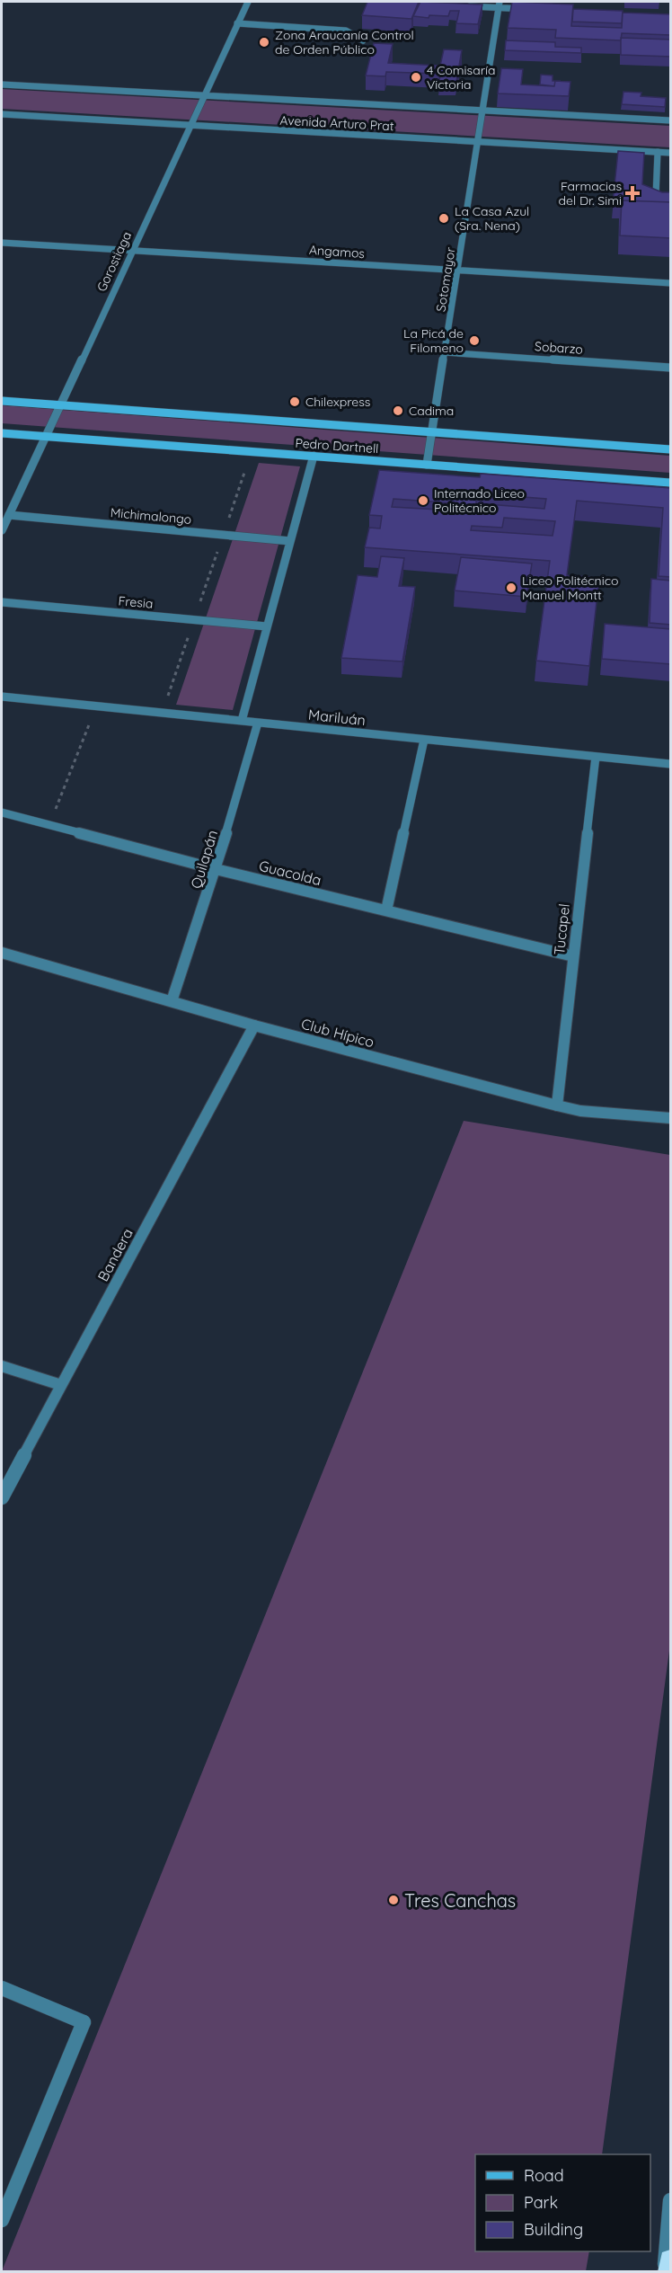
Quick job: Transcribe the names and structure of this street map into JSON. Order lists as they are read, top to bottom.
{
  "streets": {
    "main road": ["Pedro Dartnell"],
    "street": [
      "Avenida Arturo Prat",
      "Angamos",
      "Gorostiaga",
      "Sotomayor",
      "Sobarzo",
      "Michimalongo",
      "Fresia",
      "Mariluán",
      "Quilapán",
      "Guacolda",
      "Tucapel",
      "Club Hípico",
      "Bandera"
    ]
  },
  "crossings": [
    ["Avenida Arturo Prat", "Gorostiaga"],
    ["Avenida Arturo Prat", "Sotomayor"],
    ["Angamos", "Gorostiaga"],
    ["Angamos", "Sotomayor"],
    ["Gorostiaga", "Pedro Dartnell"],
    ["Gorostiaga", "Michimalongo"],
    ["Sotomayor", "Sobarzo"],
    ["Sotomayor", "Pedro Dartnell"],
    ["Mariluán", "Quilapán"],
    ["Mariluán", "Tucapel"],
    ["Quilapán", "Guacolda"],
    ["Quilapán", "Club Hípico"],
    ["Guacolda", "Tucapel"],
    ["Tucapel", "Club Hípico"],
    ["Club Hípico", "Bandera"]
  ],
  "places": {
    "other": [
      "Zona Araucanía Control de Orden Público",
      "4 Comisaría Victoria",
      "La Casa Azul (Sra. Nena)",
      "La Picá de Filomeno",
      "Chilexpress",
      "Cadima",
      "Internado Liceo Politécnico",
      "Liceo Politécnico Manuel Montt",
      "Tres Canchas"
    ],
    "health": ["Farmacias del Dr. Simi"]
  },
  "legend": ["Road", "Park", "Building"]
}
